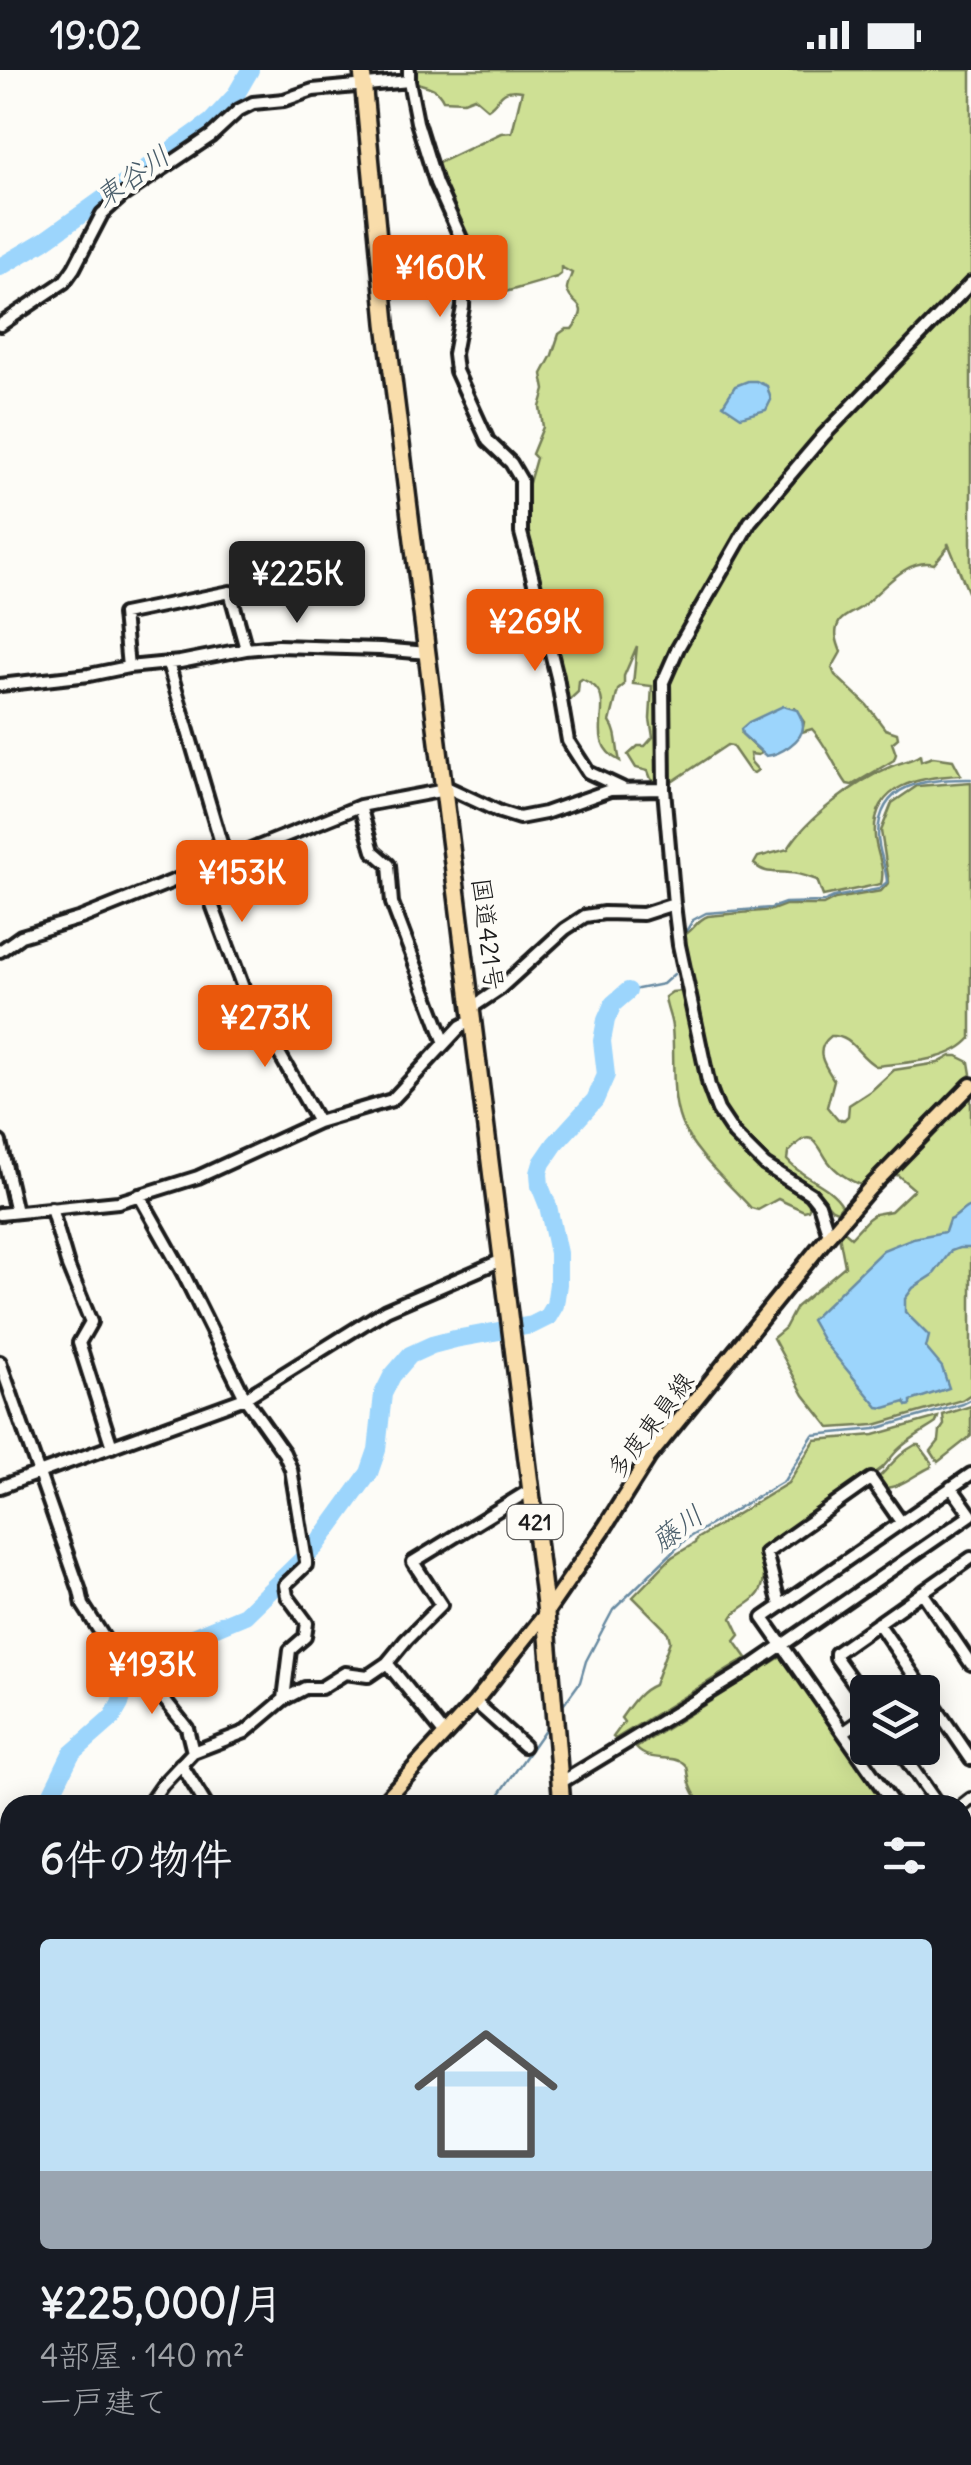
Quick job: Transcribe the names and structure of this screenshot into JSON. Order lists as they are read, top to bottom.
{
  "streets": {
    "highway": ["国道421号", "421"],
    "main road": ["多度東員線"]
  },
  "crossings": [
    ["国道421号", "多度東員線"]
  ],
  "water": ["東谷川", "藤川"],
  "page": {
    "status": "19:02",
    "price": [
      "¥160K",
      "¥225K",
      "¥269K",
      "¥153K",
      "¥273K",
      "¥193K"
    ],
    "heading": "6件の物件",
    "list": [
      {
        "name": "¥225,000/月",
        "note": "4部屋 · 140 m² · 一戸建て"
      }
    ]
  }
}
